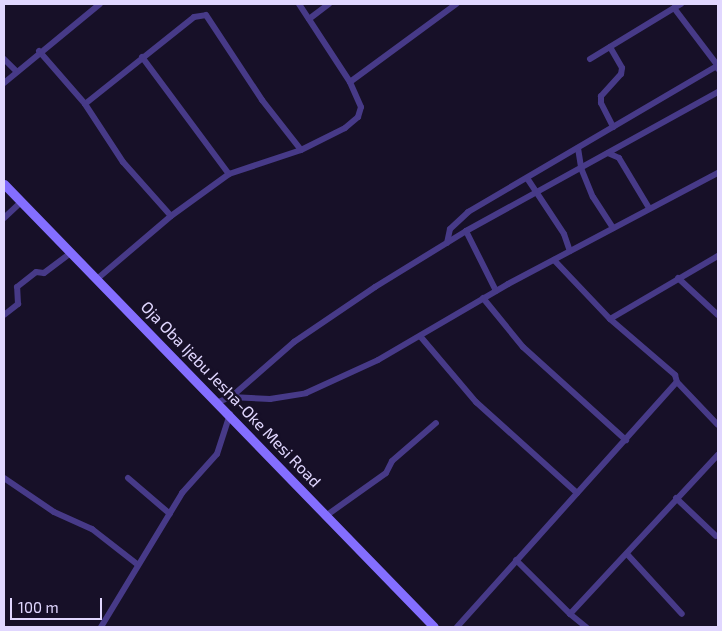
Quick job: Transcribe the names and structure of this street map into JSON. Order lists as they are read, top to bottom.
{
  "streets": {
    "main road": ["Oja Oba Ijebu Jesha-Oke Mesi Road"]
  },
  "scale_bar": "100 m"
}
